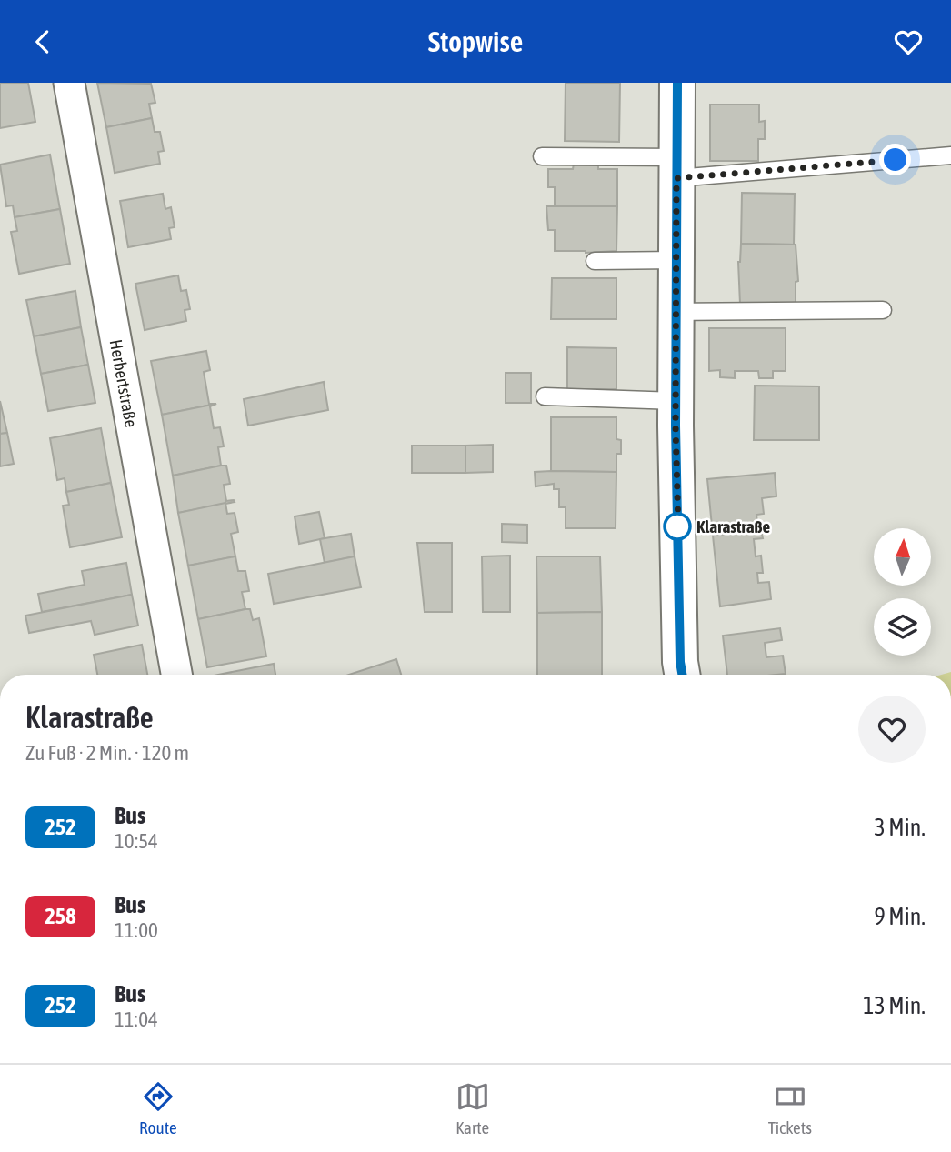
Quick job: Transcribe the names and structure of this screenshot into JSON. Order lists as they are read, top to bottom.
{
  "streets": {
    "street": ["Herbertstraße"]
  },
  "places": ["Klarastraße"],
  "lines": ["bus line 252"],
  "north": "top",
  "page": {
    "header": "Stopwise",
    "heading": ["Klarastraße", "Zu Fuß · 2 Min. · 120 m"],
    "list": [
      {
        "mark": "252",
        "name": "Bus",
        "note": "10:54",
        "value": "3 Min."
      },
      {
        "mark": "258",
        "name": "Bus",
        "note": "11:00",
        "value": "9 Min."
      },
      {
        "mark": "252",
        "name": "Bus",
        "note": "11:04",
        "value": "13 Min."
      }
    ],
    "tabs": ["Route", "Karte", "Tickets"]
  }
}
